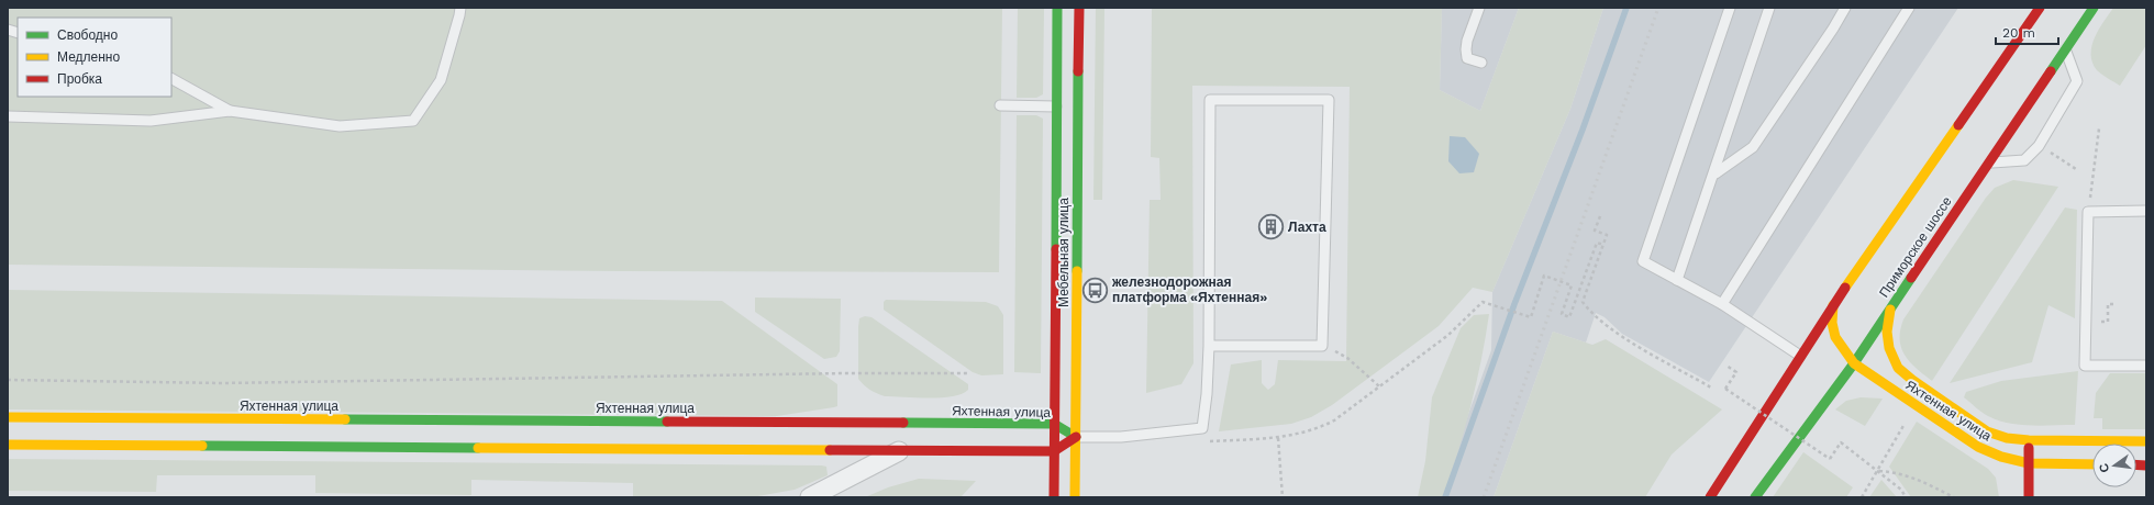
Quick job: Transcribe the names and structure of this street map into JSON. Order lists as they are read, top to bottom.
{
  "streets": {
    "street": ["Приморское шоссе", "Мебельная улица", "Яхтенная улица"]
  },
  "crossings": [
    ["Приморское шоссе", "Яхтенная улица"],
    ["Мебельная улица", "Яхтенная улица"]
  ],
  "places": {
    "building": ["Лахта"],
    "bus stop": ["железнодорожная платформа «Яхтенная»"]
  },
  "legend": ["Свободно", "Медленно", "Пробка"],
  "scale_bar": "20 m",
  "north": "left"
}
